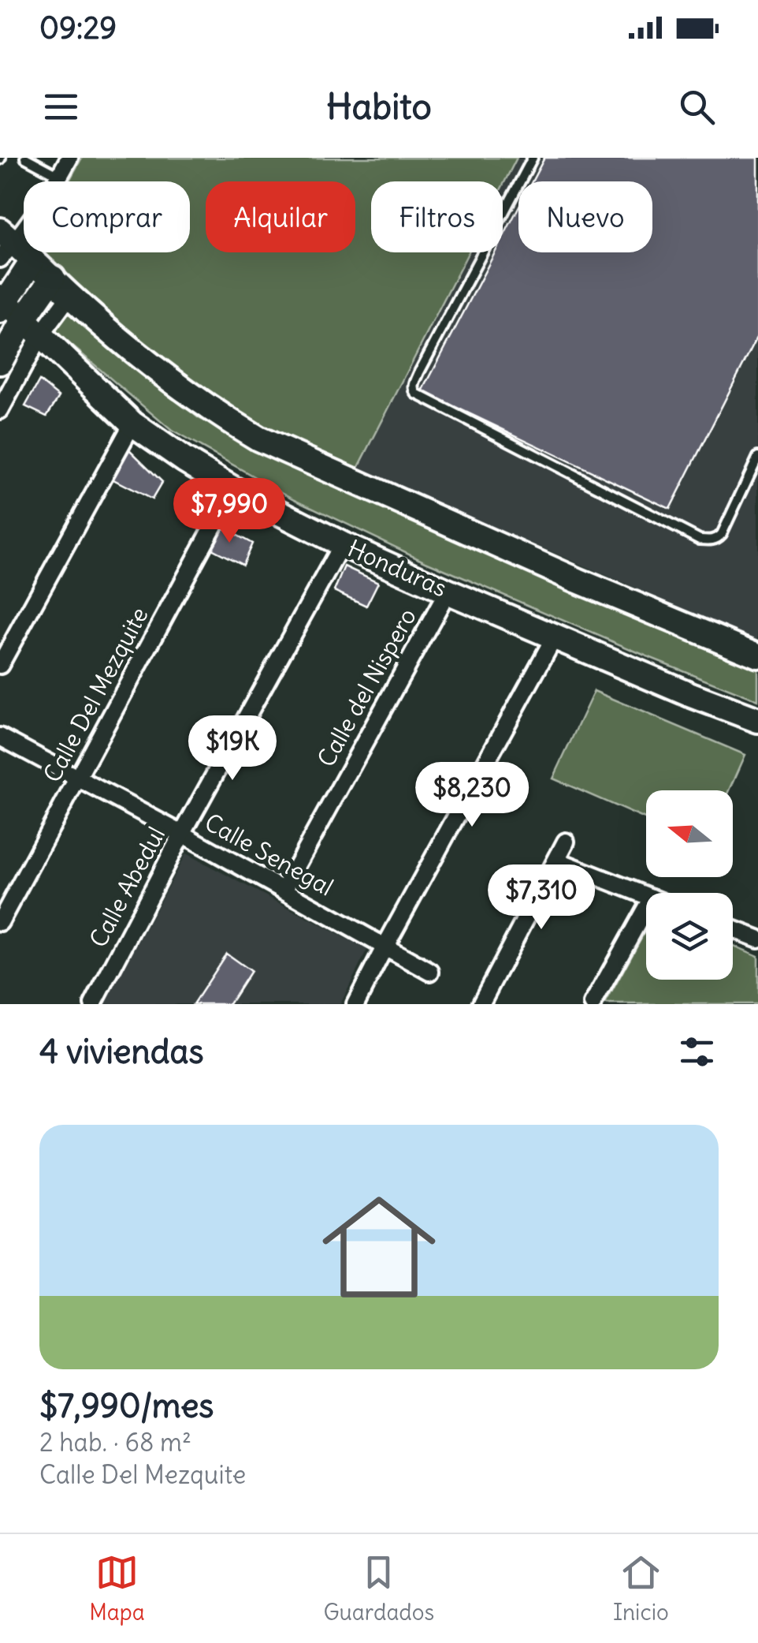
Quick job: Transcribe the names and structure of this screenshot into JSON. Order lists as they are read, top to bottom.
{
  "streets": {
    "street": [
      "Honduras",
      "Calle del Nispero",
      "Calle Del Mezquite",
      "Calle Senegal",
      "Calle Abedul"
    ]
  },
  "crossings": [
    ["Honduras", "Calle del Nispero"],
    ["Honduras", "Calle Del Mezquite"],
    ["Honduras", "Calle Abedul"],
    ["Calle del Nispero", "Calle Senegal"],
    ["Calle Del Mezquite", "Calle Senegal"],
    ["Calle Senegal", "Calle Abedul"]
  ],
  "north": "left",
  "page": {
    "status": "09:29",
    "header": "Habito",
    "chip": [
      "Comprar",
      "Alquilar",
      "Filtros",
      "Nuevo"
    ],
    "price": [
      "$7,990",
      "$19K",
      "$8,230",
      "$7,310"
    ],
    "heading": "4 viviendas",
    "list": [
      {
        "name": "$7,990/mes",
        "note": "2 hab. · 68 m² · Calle Del Mezquite"
      }
    ],
    "tabs": ["Mapa", "Guardados", "Inicio"]
  }
}
